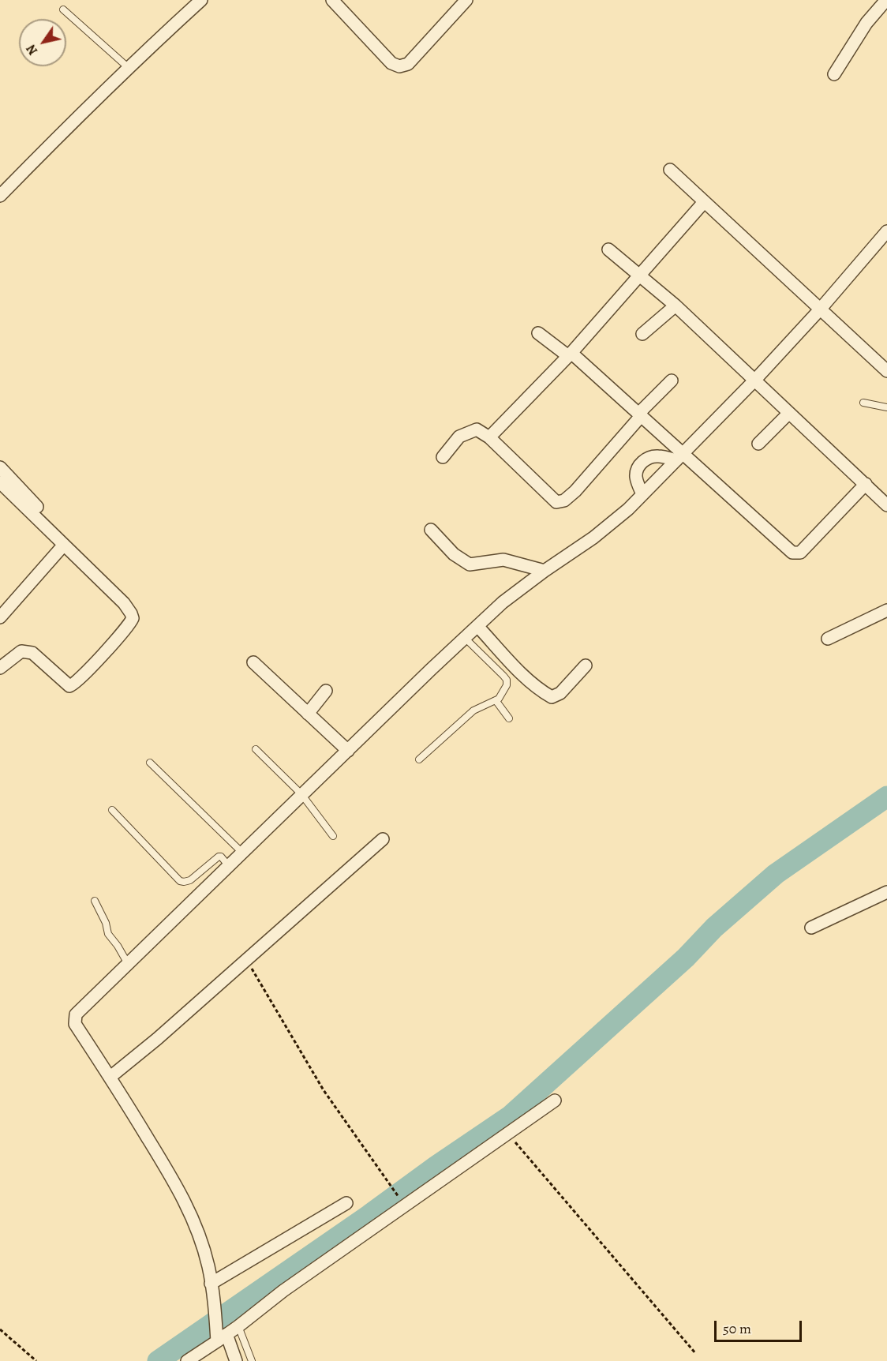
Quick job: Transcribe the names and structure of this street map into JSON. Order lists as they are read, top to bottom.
{
  "scale_bar": "50 m",
  "north": "bottom left"
}
